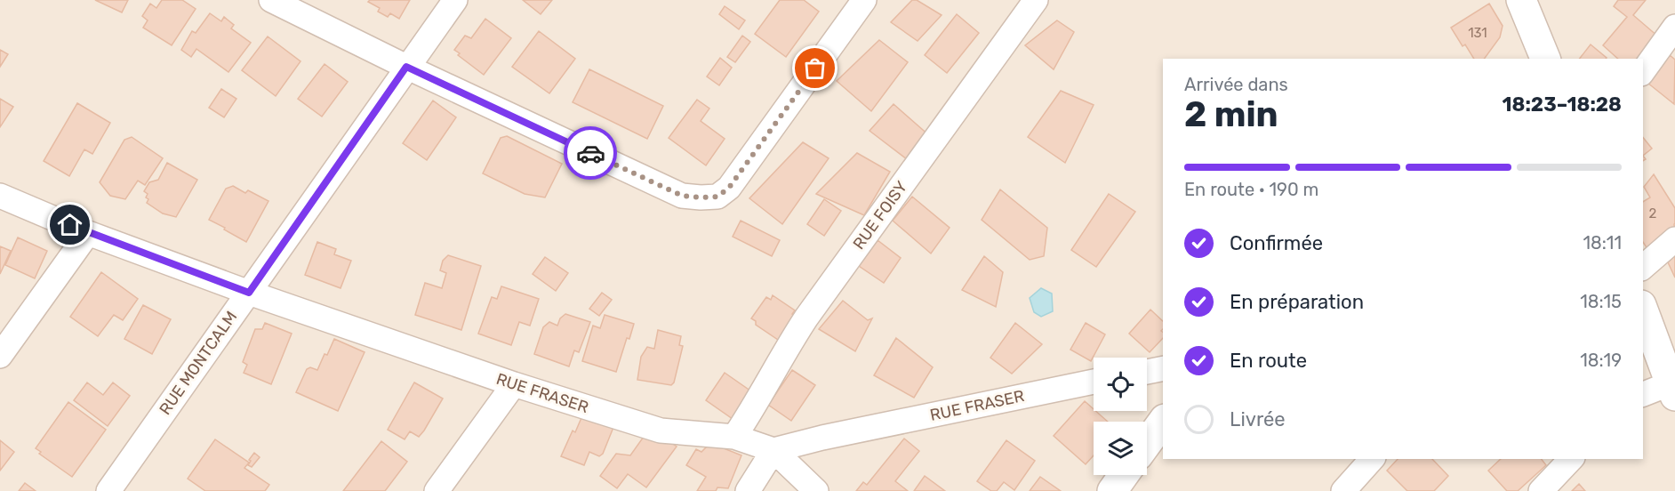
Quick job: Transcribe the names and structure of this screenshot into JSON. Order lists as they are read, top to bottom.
{
  "streets": {
    "street": ["RUE FOISY", "RUE MONTCALM", "RUE FRASER"]
  },
  "crossings": [
    ["RUE FOISY", "RUE FRASER"],
    ["RUE MONTCALM", "RUE FRASER"]
  ],
  "house_numbers": ["131", "2"],
  "page": {
    "heading": ["2 min", "Arrivée dans", "18:23–18:28"],
    "bar": "En route · 190 m",
    "list": [
      ["Confirmée", "18:11"],
      ["En préparation", "18:15"],
      ["En route", "18:19"],
      "Livrée"
    ]
  }
}
